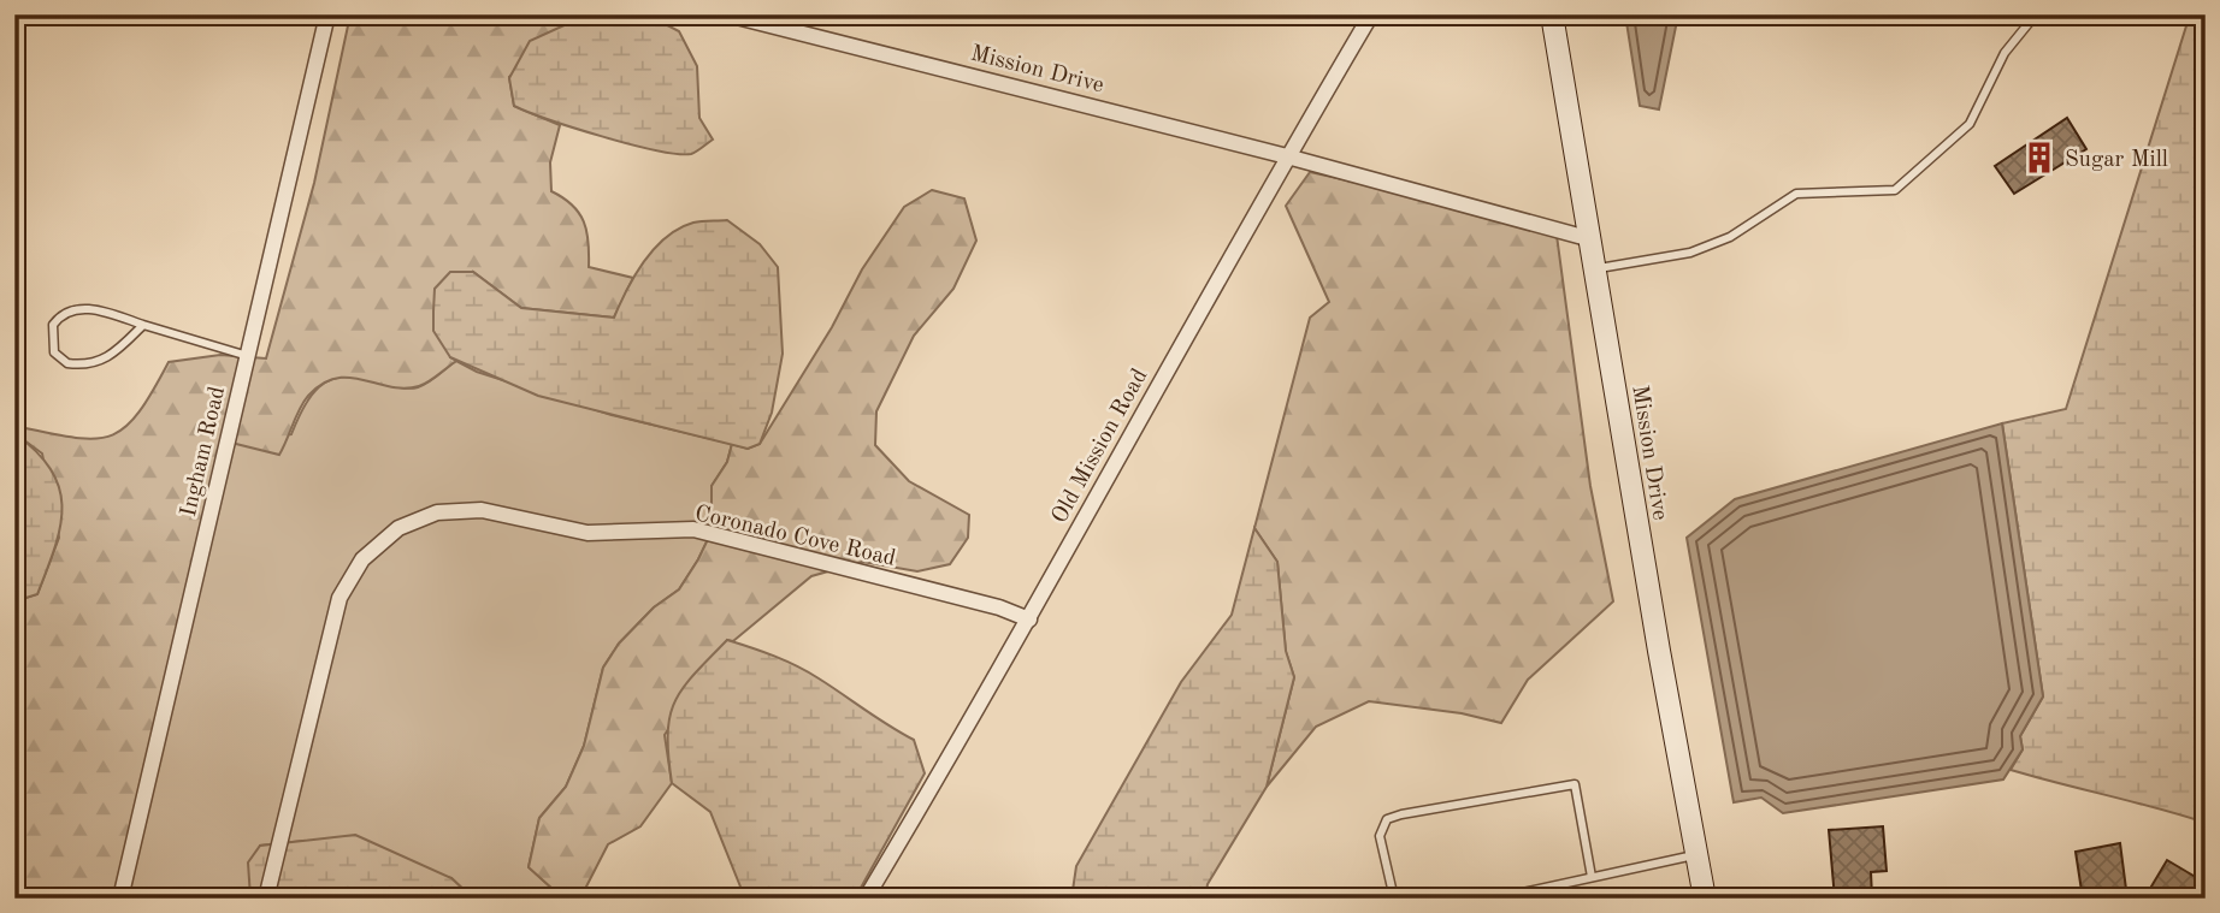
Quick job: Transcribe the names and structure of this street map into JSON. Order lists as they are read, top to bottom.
{
  "streets": {
    "street": [
      "Mission Drive",
      "Old Mission Road",
      "Ingham Road",
      "Coronado Cove Road"
    ]
  },
  "crossings": [
    ["Mission Drive", "Old Mission Road"],
    ["Old Mission Road", "Coronado Cove Road"]
  ],
  "places": {
    "building": ["Sugar Mill"]
  }
}
